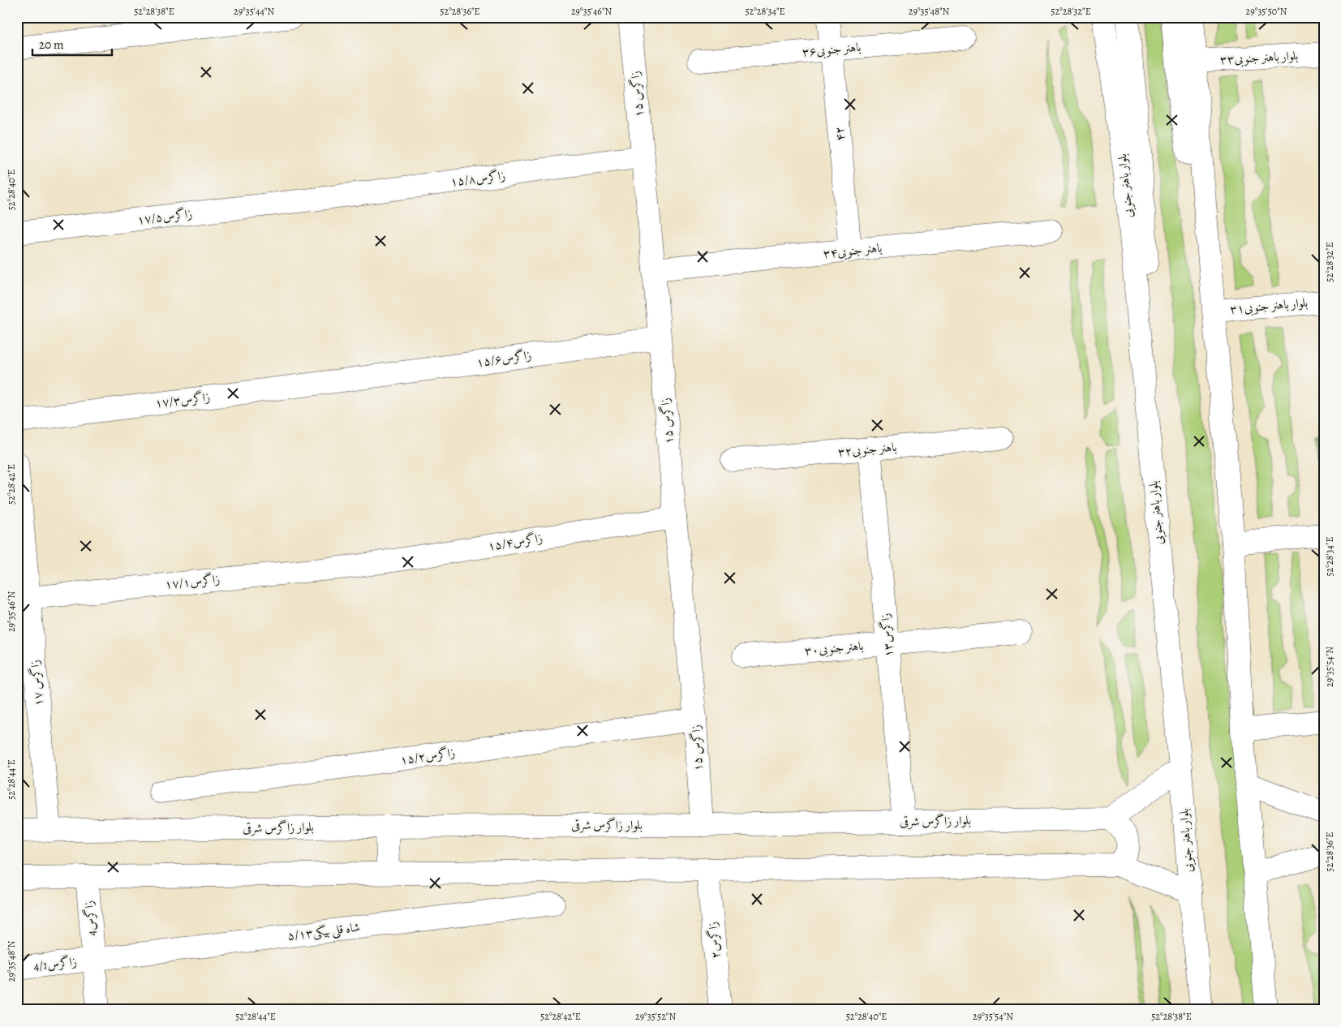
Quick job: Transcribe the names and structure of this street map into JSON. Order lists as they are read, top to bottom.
{
  "streets": {
    "street": [
      "باهنر جنوبی۳۶",
      "بلوار باهنر جنوبی۳۳",
      "زاگرس ۱۵",
      "۴۲",
      "زاگرس۱۵/۸",
      "بلوار باهنر جنوبی",
      "زاگرس۱۷/۵",
      "باهنر جنوبی۳۴",
      "بلوار باهنر جنوبی۳۱",
      "زاگرس۱۵/۶",
      "زاگرس۱۷/۳",
      "باهنر جنوبی۳۲",
      "زاگرس۱۵/۴",
      "زاگرس۱۷/۱",
      "زاگرس۱۳",
      "باهنر جنوبی۳۰",
      "زاگرس ۱۷",
      "زاگرس۱۵/۲",
      "بلوار زاگرس شرقی",
      "4زاگرس",
      "شاه قلی بیگی۵/۱۳",
      "زاگرس۲",
      "4/1زاگرس"
    ]
  },
  "crossings": [
    ["باهنر جنوبی۳۶", "۴۲"],
    ["زاگرس ۱۵", "زاگرس۱۵/۸"],
    ["زاگرس ۱۵", "باهنر جنوبی۳۴"],
    ["زاگرس ۱۵", "زاگرس۱۵/۶"],
    ["زاگرس ۱۵", "زاگرس۱۵/۴"],
    ["زاگرس ۱۵", "زاگرس۱۵/۲"],
    ["زاگرس ۱۵", "بلوار زاگرس شرقی"],
    ["۴۲", "باهنر جنوبی۳۴"],
    ["زاگرس۱۵/۸", "زاگرس۱۷/۵"],
    ["زاگرس۱۵/۶", "زاگرس۱۷/۳"],
    ["باهنر جنوبی۳۲", "زاگرس۱۳"],
    ["زاگرس۱۵/۴", "زاگرس۱۷/۱"],
    ["زاگرس۱۷/۱", "زاگرس ۱۷"],
    ["زاگرس۱۳", "باهنر جنوبی۳۰"],
    ["زاگرس۱۳", "بلوار زاگرس شرقی"],
    ["زاگرس ۱۷", "بلوار زاگرس شرقی"],
    ["4زاگرس", "شاه قلی بیگی۵/۱۳"],
    ["4زاگرس", "4/1زاگرس"],
    ["شاه قلی بیگی۵/۱۳", "4/1زاگرس"]
  ],
  "scale_bar": "20 m",
  "coordinates": [
    "52°28'38\"E",
    "29°35'44\"N",
    "52°28'36\"E",
    "29°35'46\"N",
    "52°28'34\"E",
    "29°35'48\"N",
    "52°28'32\"E",
    "29°35'50\"N",
    "52°28'40\"E",
    "52°28'42\"E",
    "29°35'54\"N",
    "52°28'44\"E",
    "29°35'52\"N"
  ]
}
